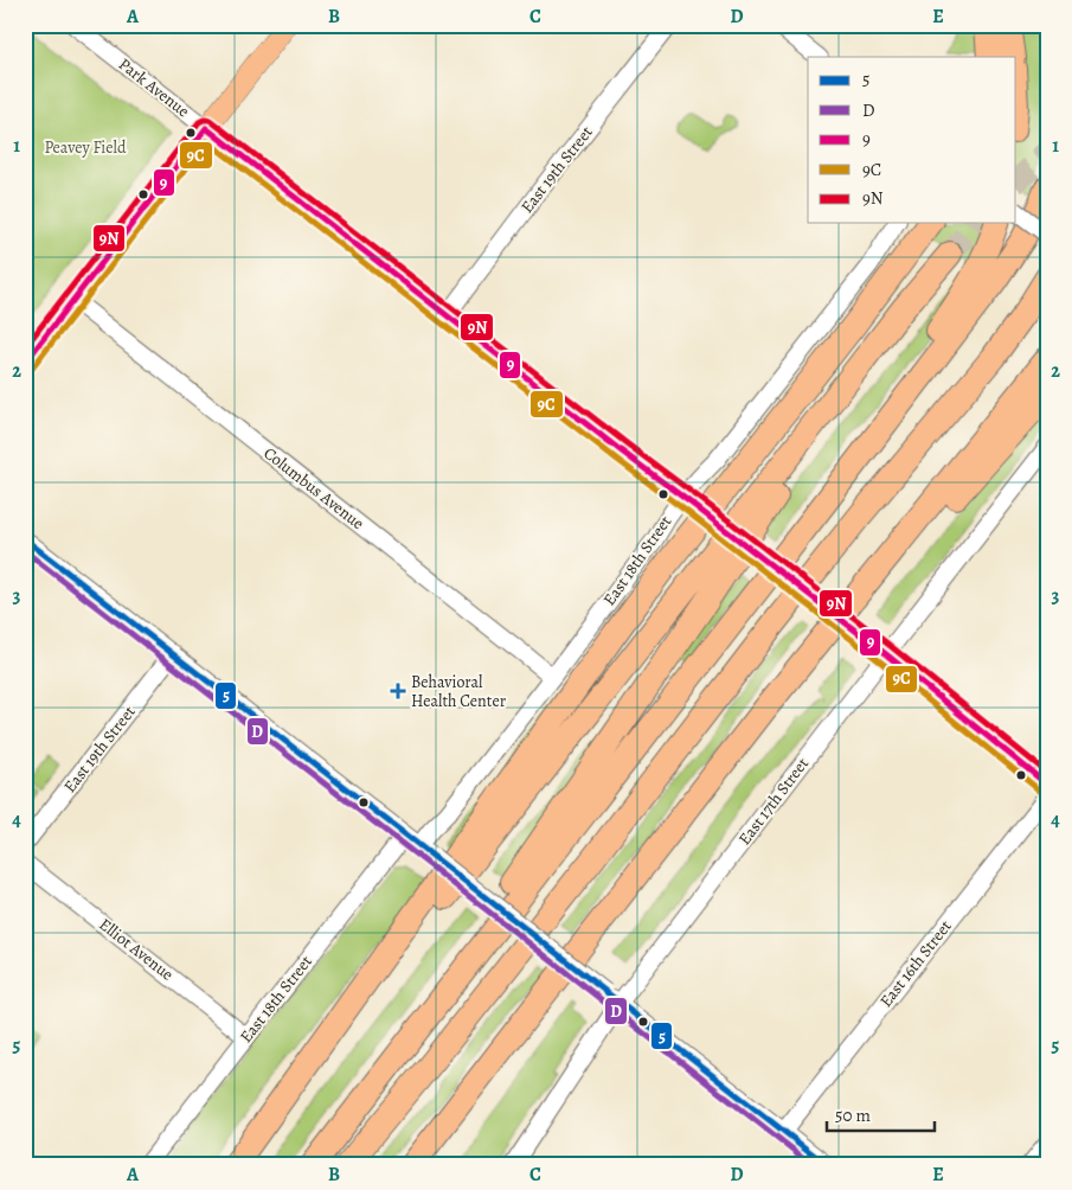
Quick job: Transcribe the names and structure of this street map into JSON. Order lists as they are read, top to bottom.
{
  "streets": {
    "street": [
      "Park Avenue",
      "East 19th Street",
      "Columbus Avenue",
      "East 18th Street",
      "East 17th Street",
      "Elliot Avenue",
      "East 16th Street"
    ]
  },
  "crossings": [
    ["Park Avenue", "East 19th Street"],
    ["Park Avenue", "East 18th Street"],
    ["Park Avenue", "East 17th Street"],
    ["Columbus Avenue", "East 18th Street"],
    ["East 18th Street", "Elliot Avenue"]
  ],
  "parks": ["Peavey Field"],
  "places": {
    "health": ["Behavioral Health Center"]
  },
  "lines": [
    "transit line 9N",
    "transit line 9",
    "transit line 9C",
    "transit line 5",
    "transit line D"
  ],
  "legend": [
    "5",
    "D",
    "9",
    "9C",
    "9N"
  ],
  "scale_bar": "50 m",
  "grid": {
    "columns": [
      "A",
      "B",
      "C",
      "D",
      "E"
    ],
    "rows": [
      "1",
      "2",
      "3",
      "4",
      "5"
    ]
  }
}
